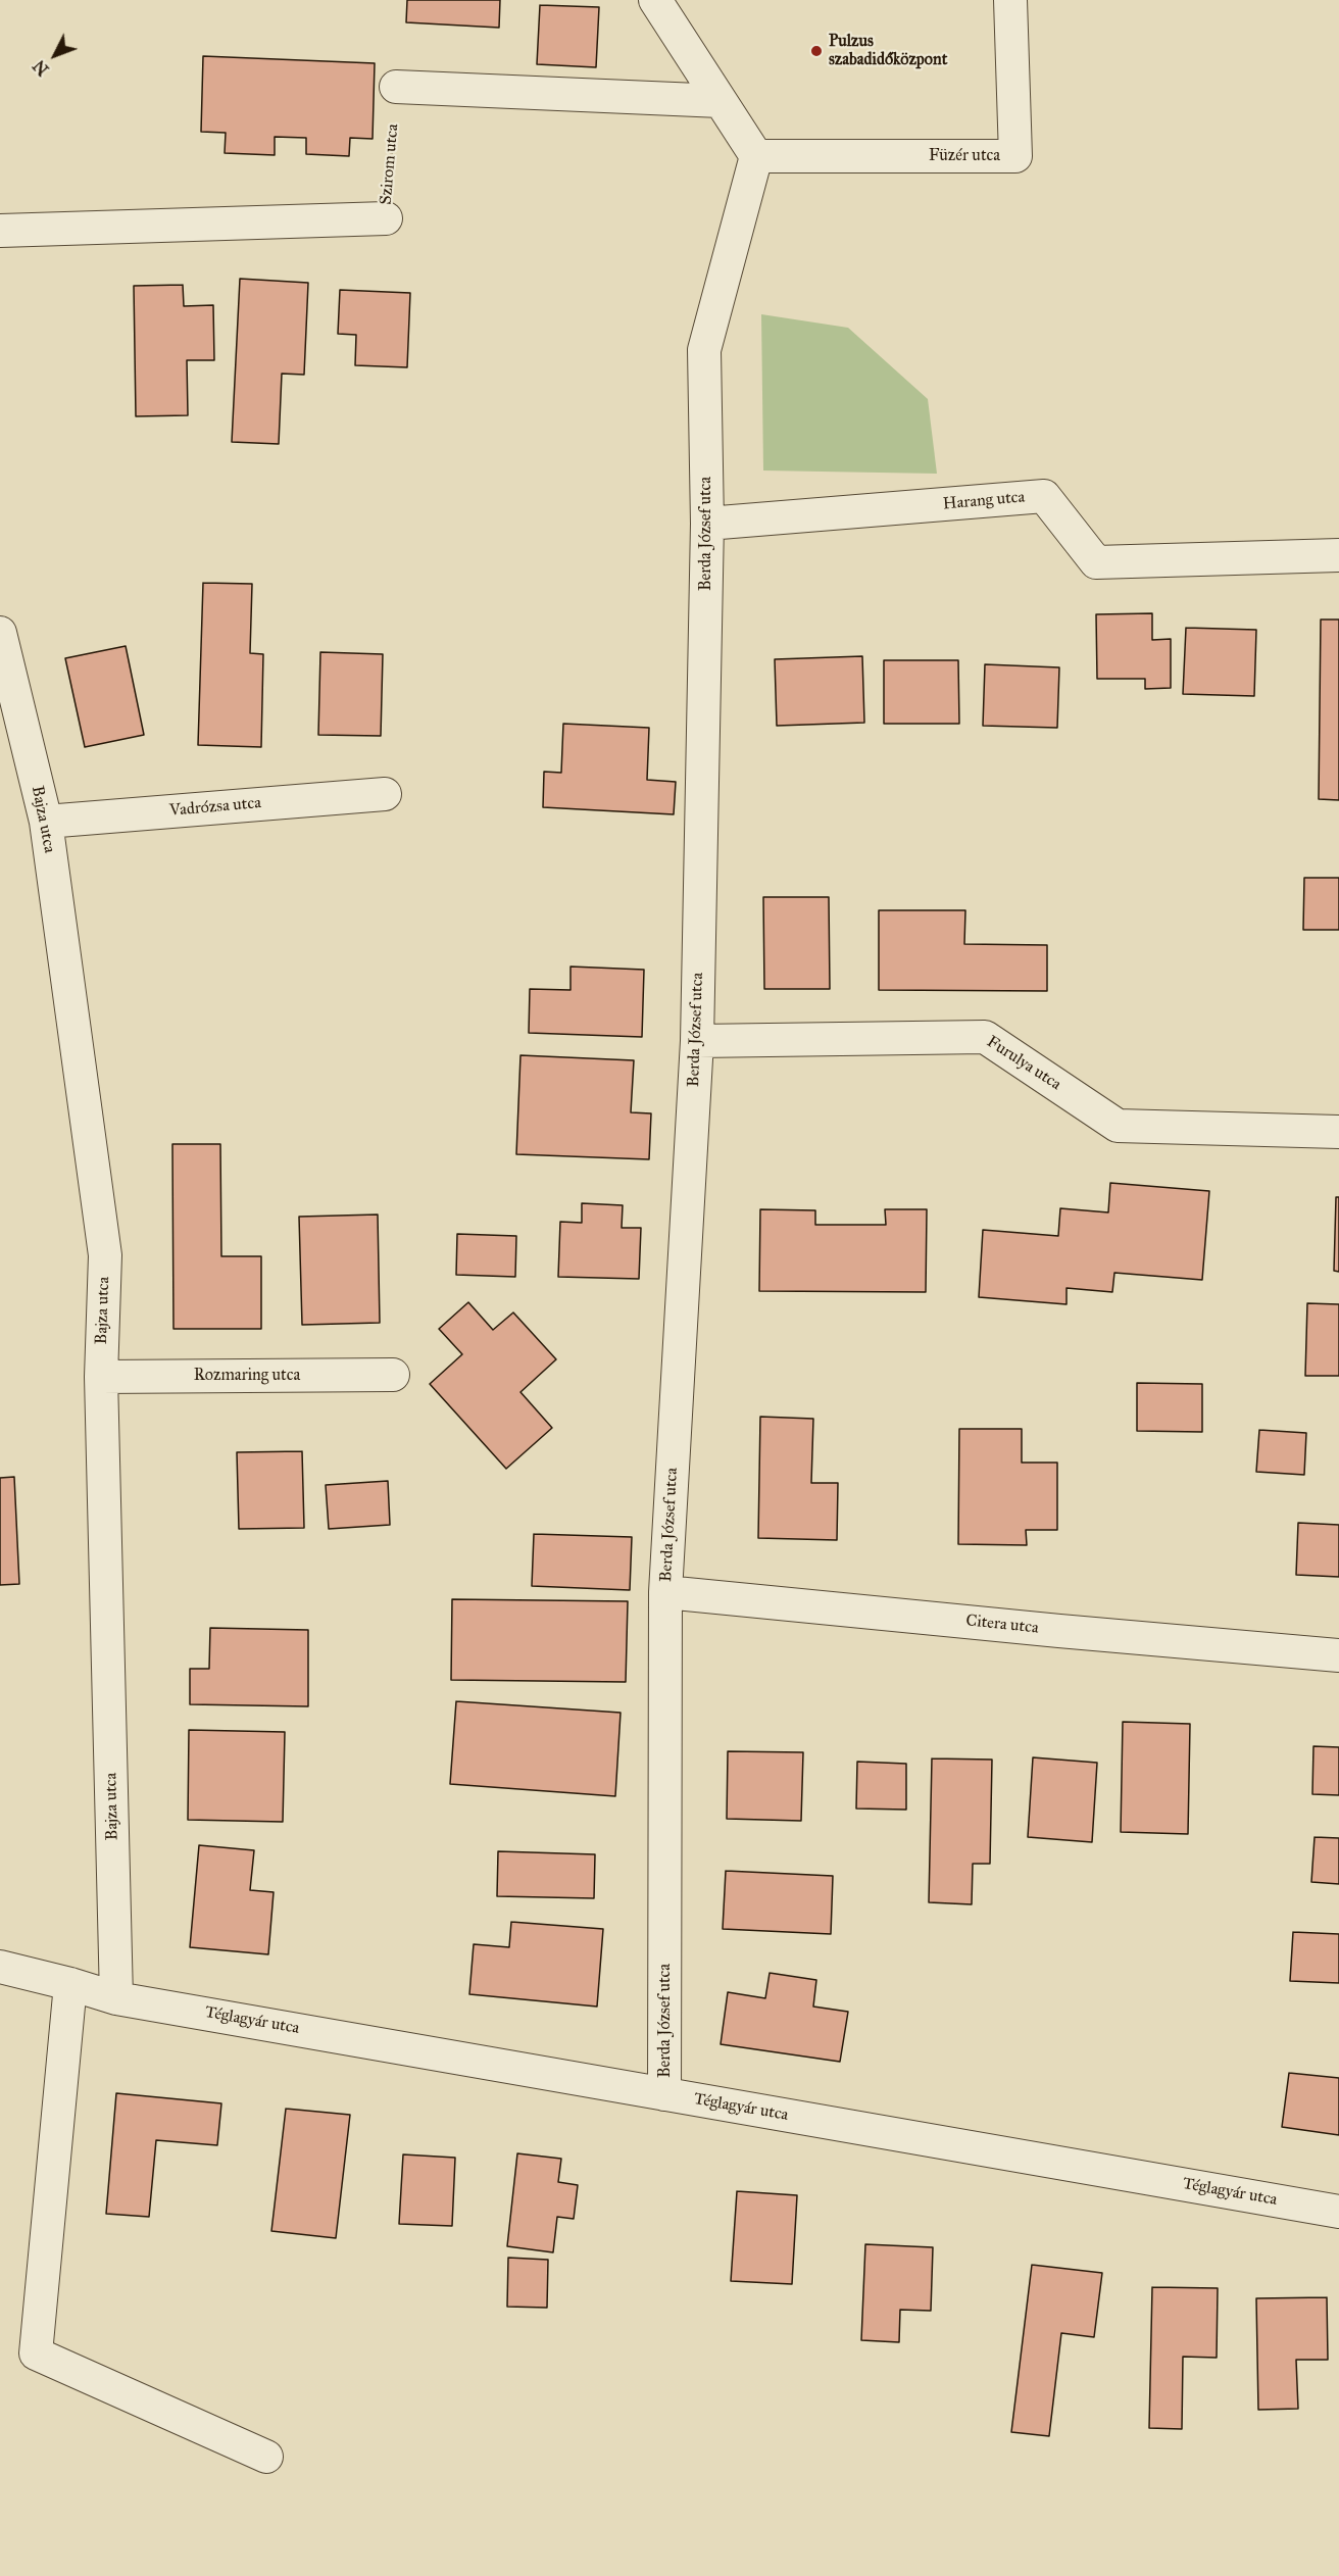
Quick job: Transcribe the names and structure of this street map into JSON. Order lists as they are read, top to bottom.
{
  "streets": {
    "street": [
      "Füzér utca",
      "Szirom utca",
      "Harang utca",
      "Berda József utca",
      "Vadrózsa utca",
      "Bajza utca",
      "Furulya utca",
      "Rozmaring utca",
      "Citera utca",
      "Téglagyár utca"
    ]
  },
  "crossings": [
    ["Füzér utca", "Berda József utca"],
    ["Harang utca", "Berda József utca"],
    ["Berda József utca", "Furulya utca"],
    ["Berda József utca", "Citera utca"],
    ["Berda József utca", "Téglagyár utca"],
    ["Vadrózsa utca", "Bajza utca"],
    ["Bajza utca", "Rozmaring utca"],
    ["Bajza utca", "Téglagyár utca"]
  ],
  "places": ["Pulzus szabadidőközpont"],
  "north": "bottom left"
}
